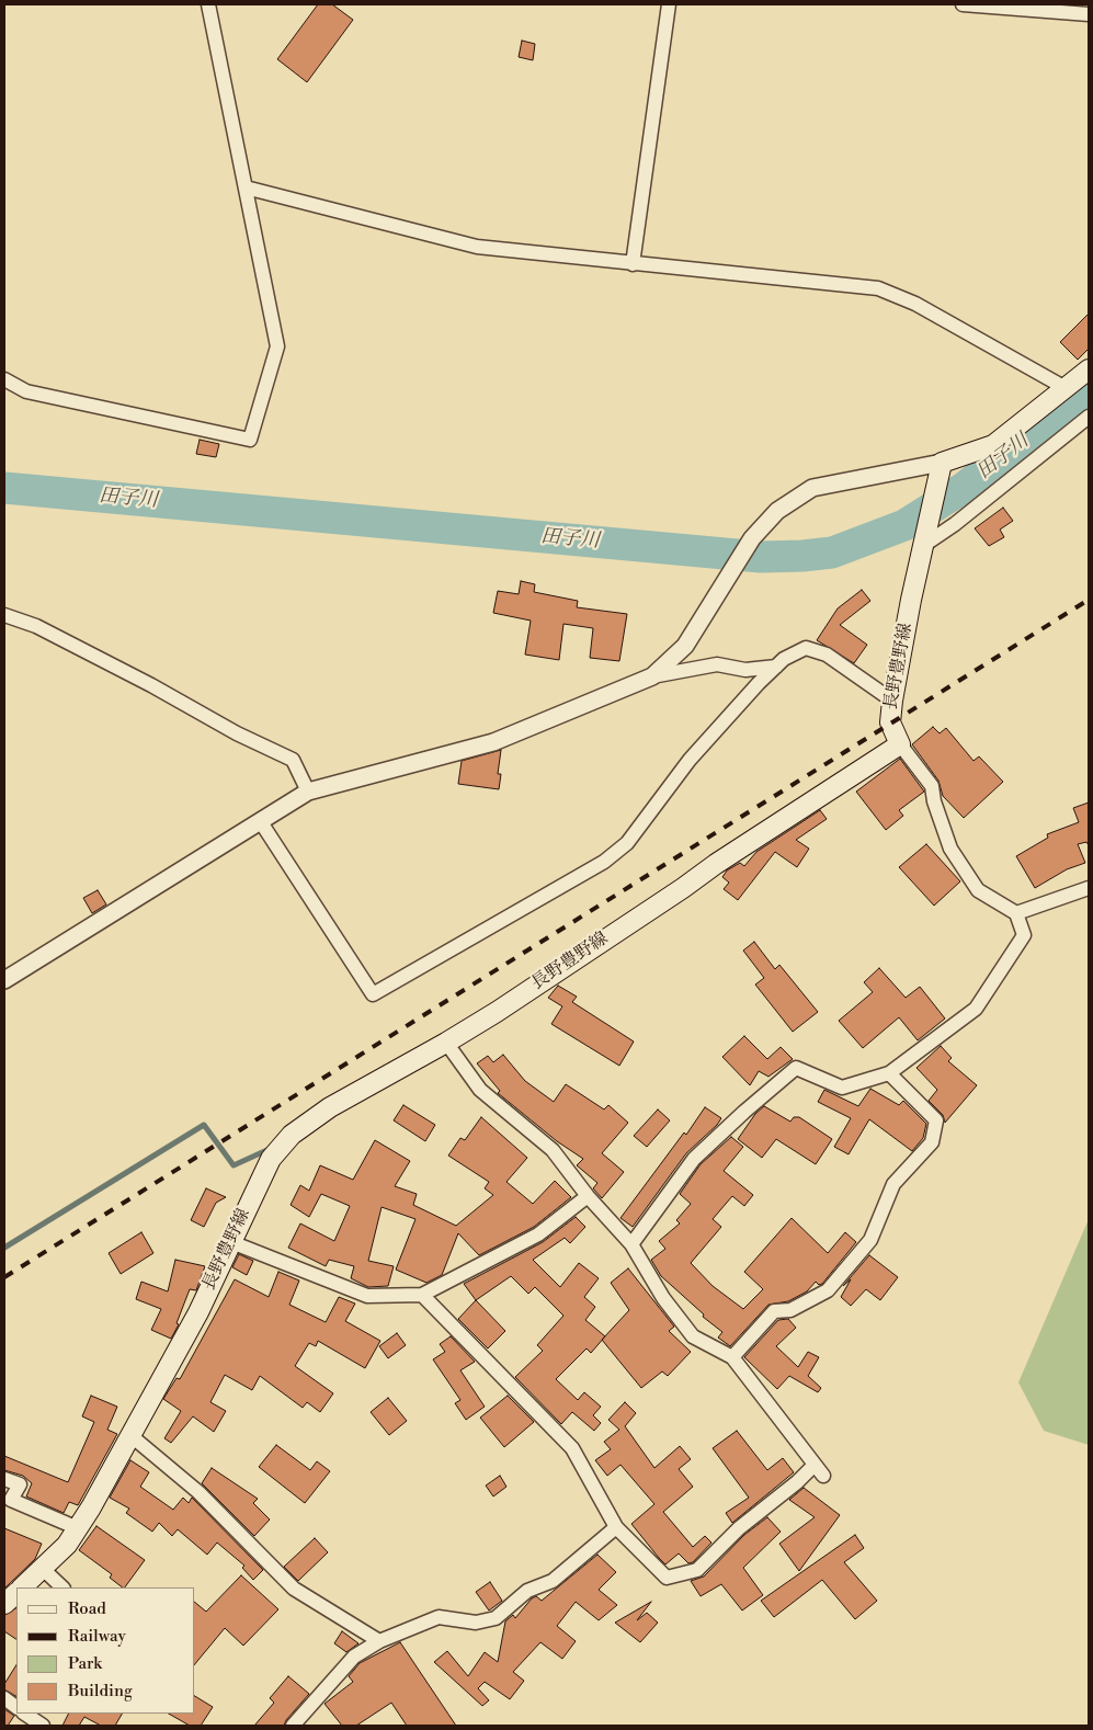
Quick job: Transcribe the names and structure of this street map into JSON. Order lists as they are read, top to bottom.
{
  "streets": {
    "main road": ["長野豊野線"]
  },
  "water": ["田子川"],
  "legend": [
    "Road",
    "Railway",
    "Park",
    "Building"
  ]
}
